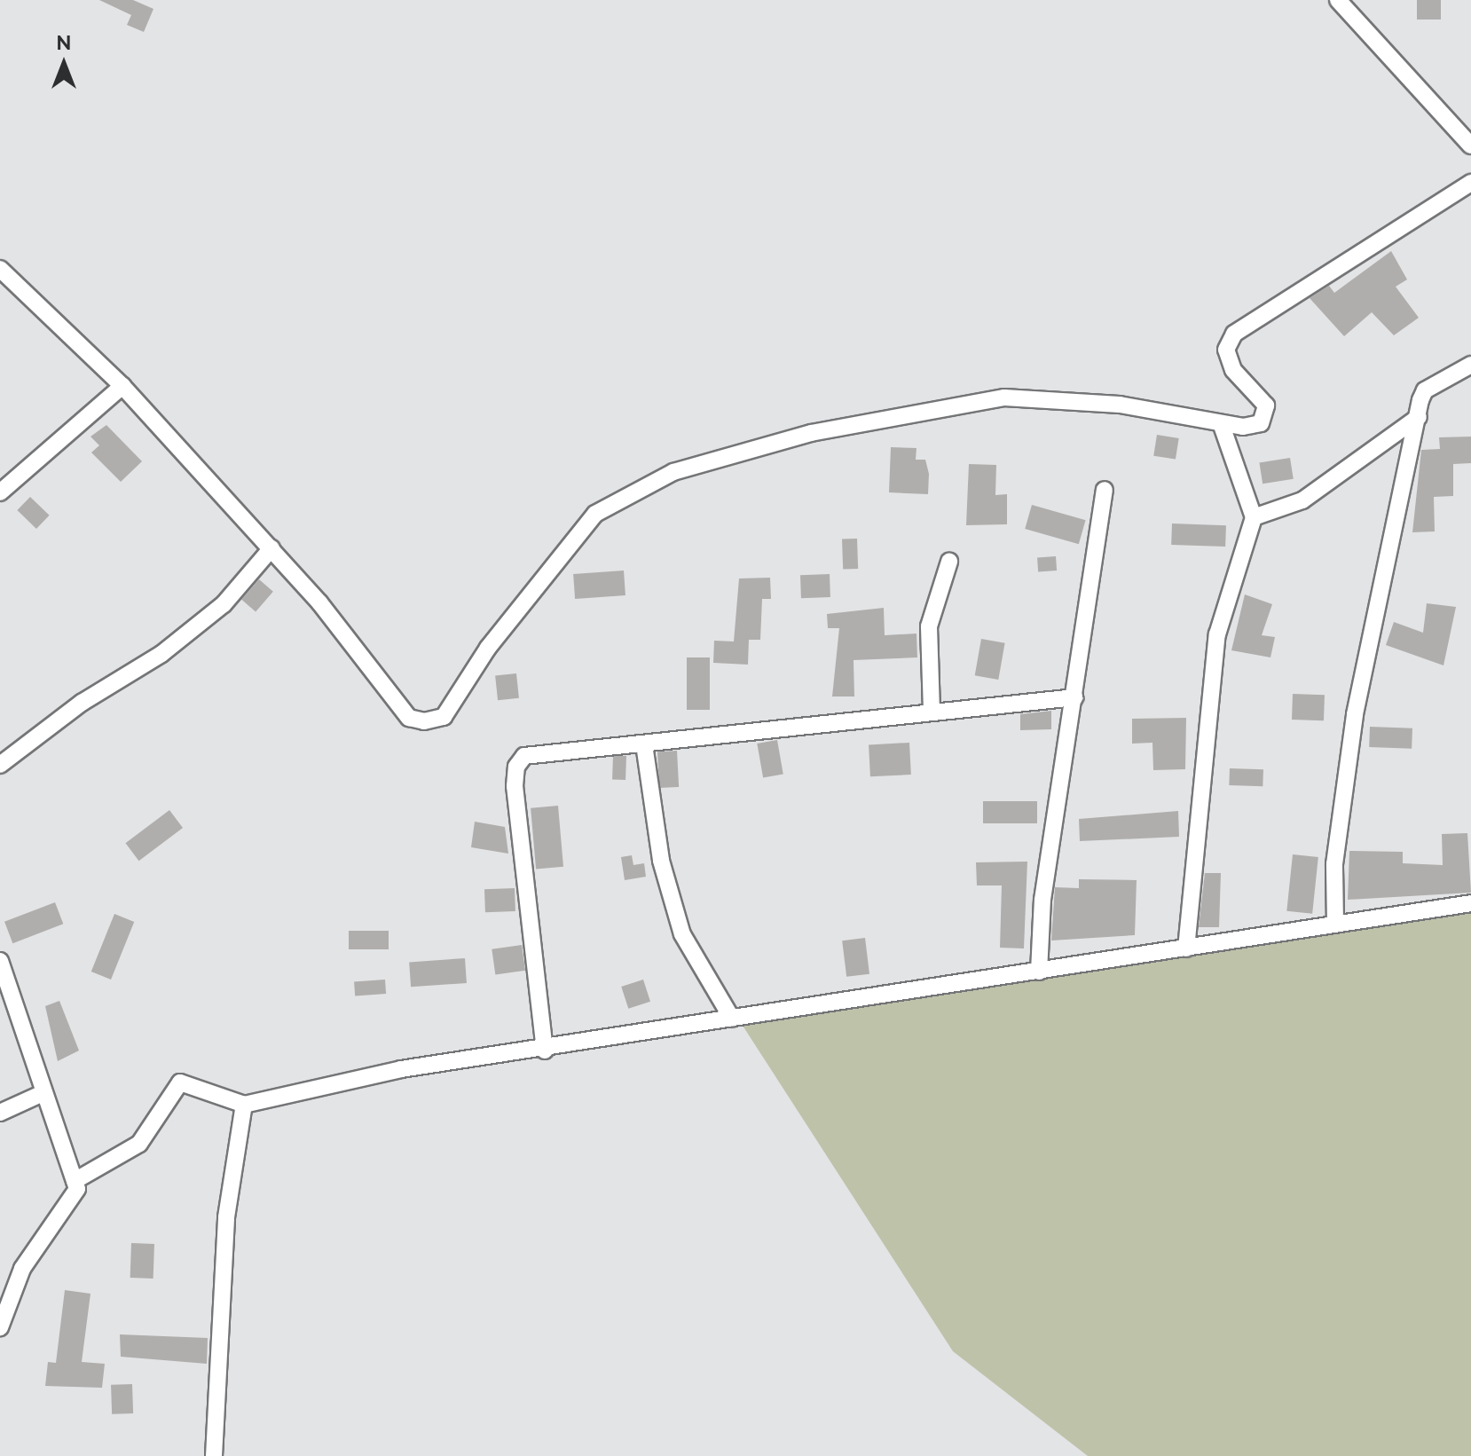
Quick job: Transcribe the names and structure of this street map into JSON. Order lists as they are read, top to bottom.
{
  "north": "top"
}
